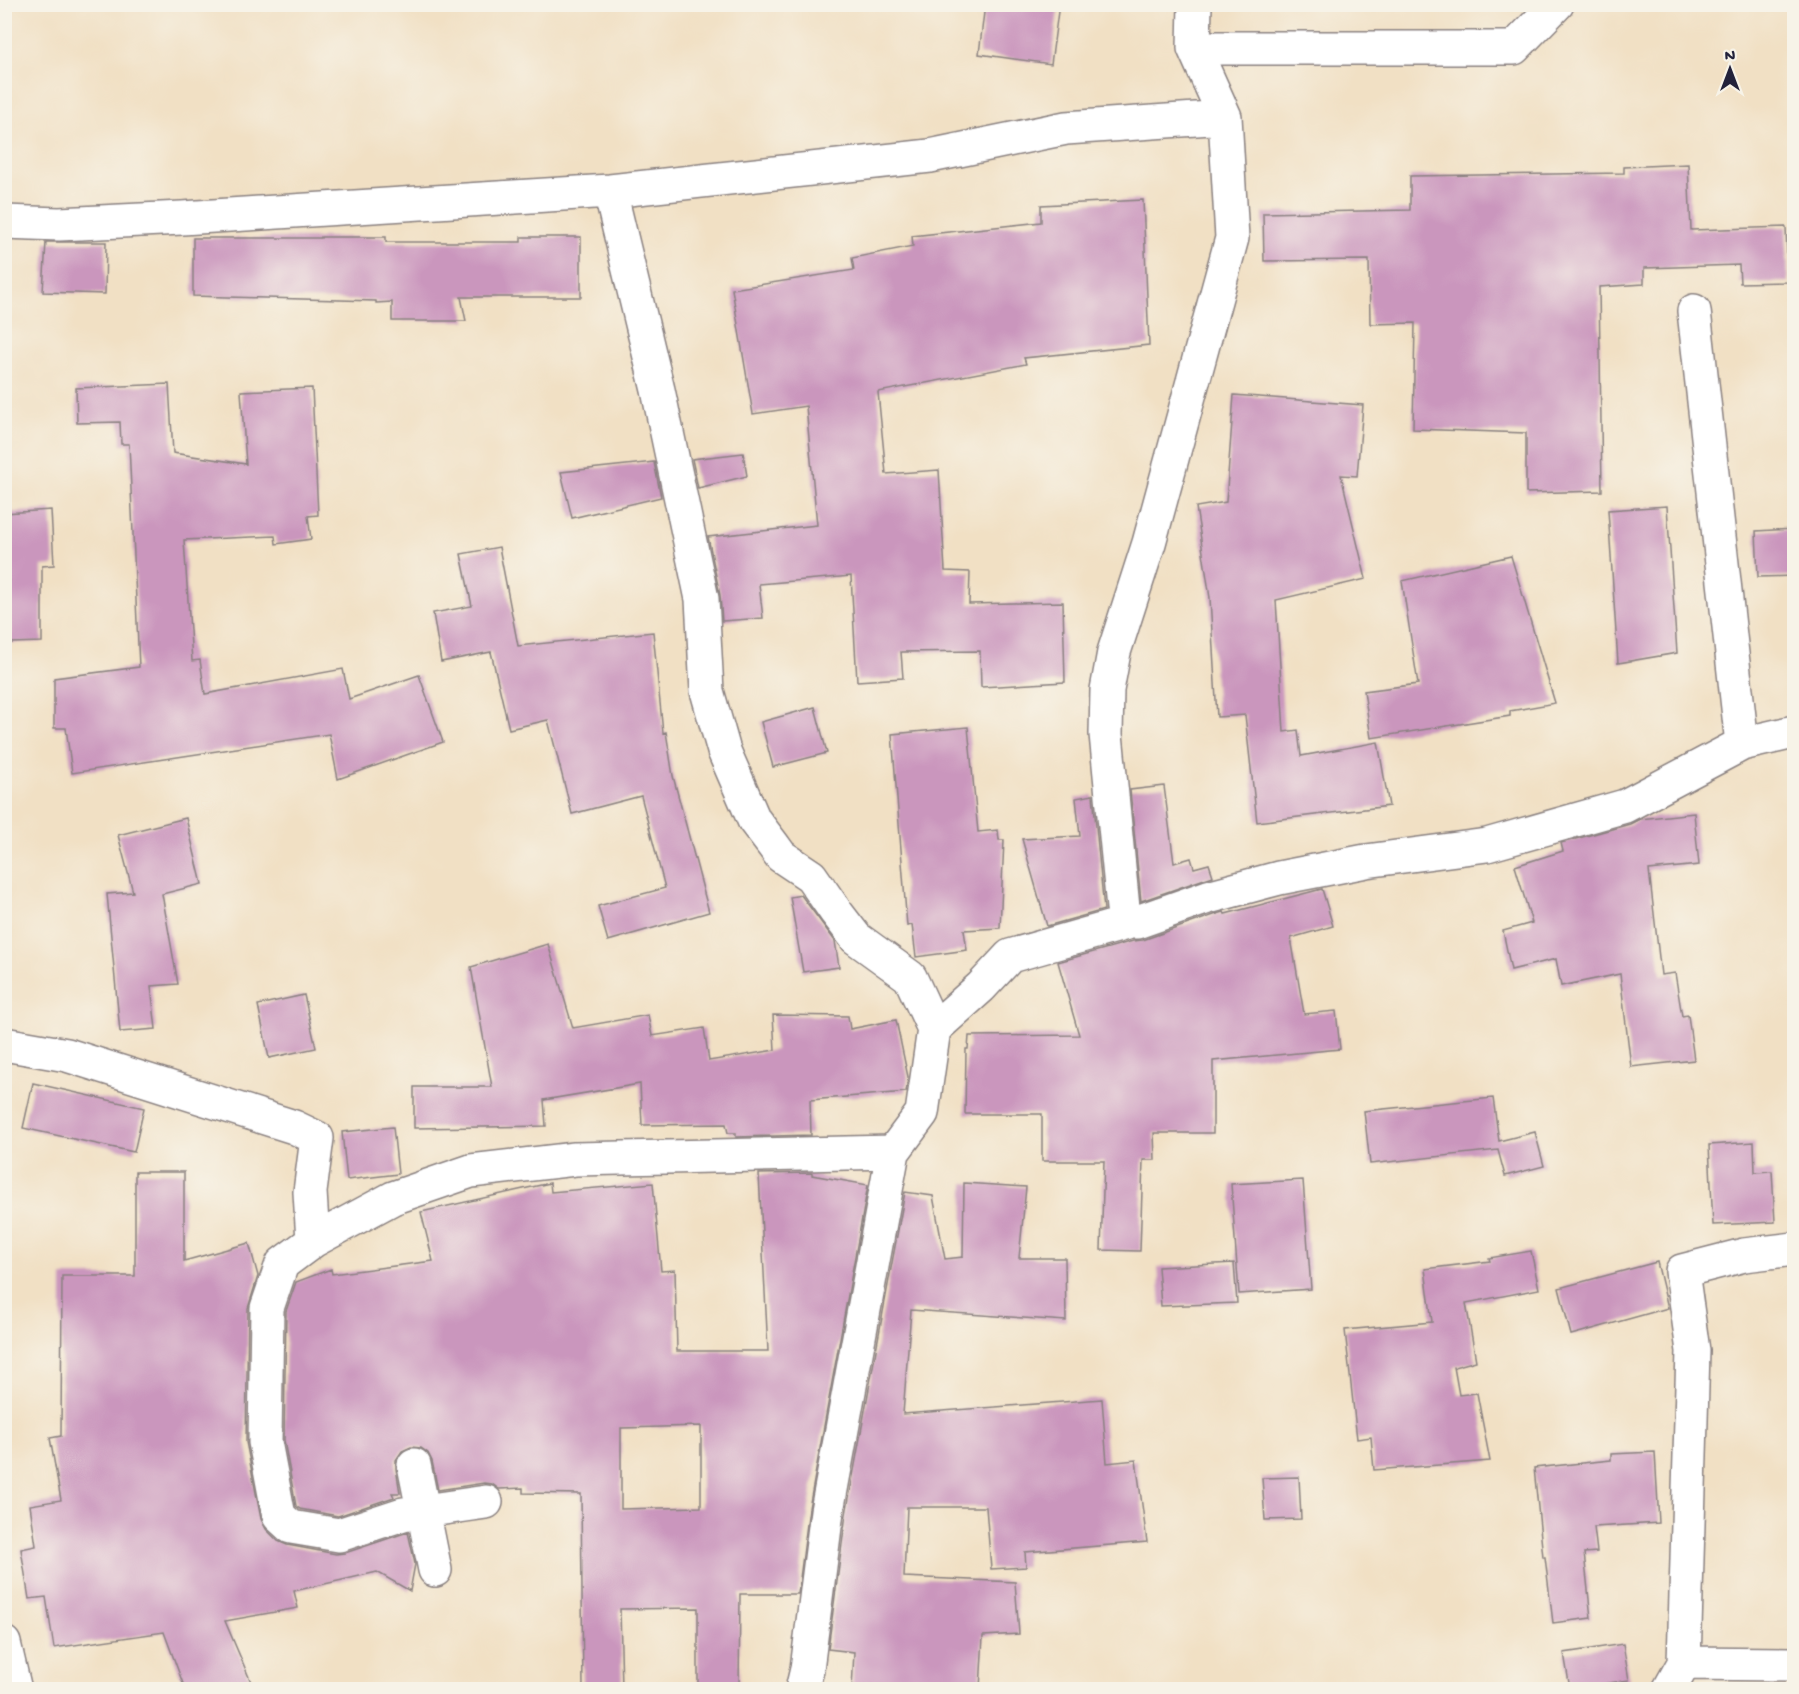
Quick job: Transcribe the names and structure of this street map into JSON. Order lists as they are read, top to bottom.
{
  "north": "top"
}
